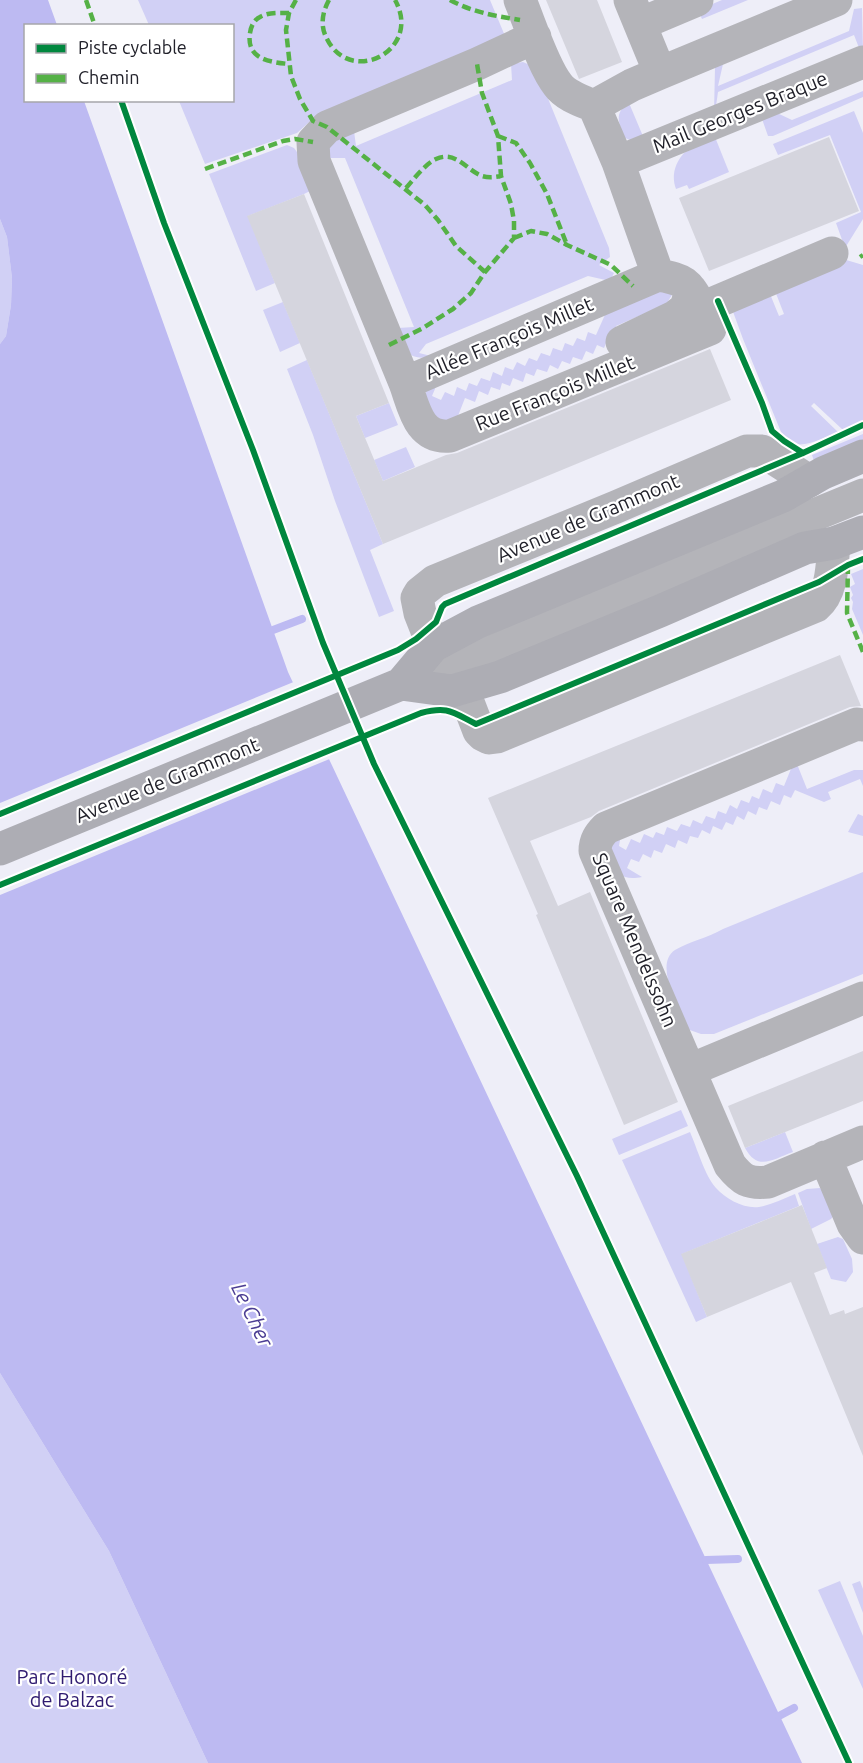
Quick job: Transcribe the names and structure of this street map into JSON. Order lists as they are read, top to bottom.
{
  "streets": {
    "main road": ["Avenue de Grammont"],
    "street": [
      "Mail Georges Braque",
      "Allée François Millet",
      "Rue François Millet",
      "Square Mendelssohn"
    ]
  },
  "crossings": [
    ["Allée François Millet", "Rue François Millet"]
  ],
  "water": ["Le Cher"],
  "parks": ["Parc Honoré de Balzac"],
  "legend": ["Piste cyclable", "Chemin"]
}
